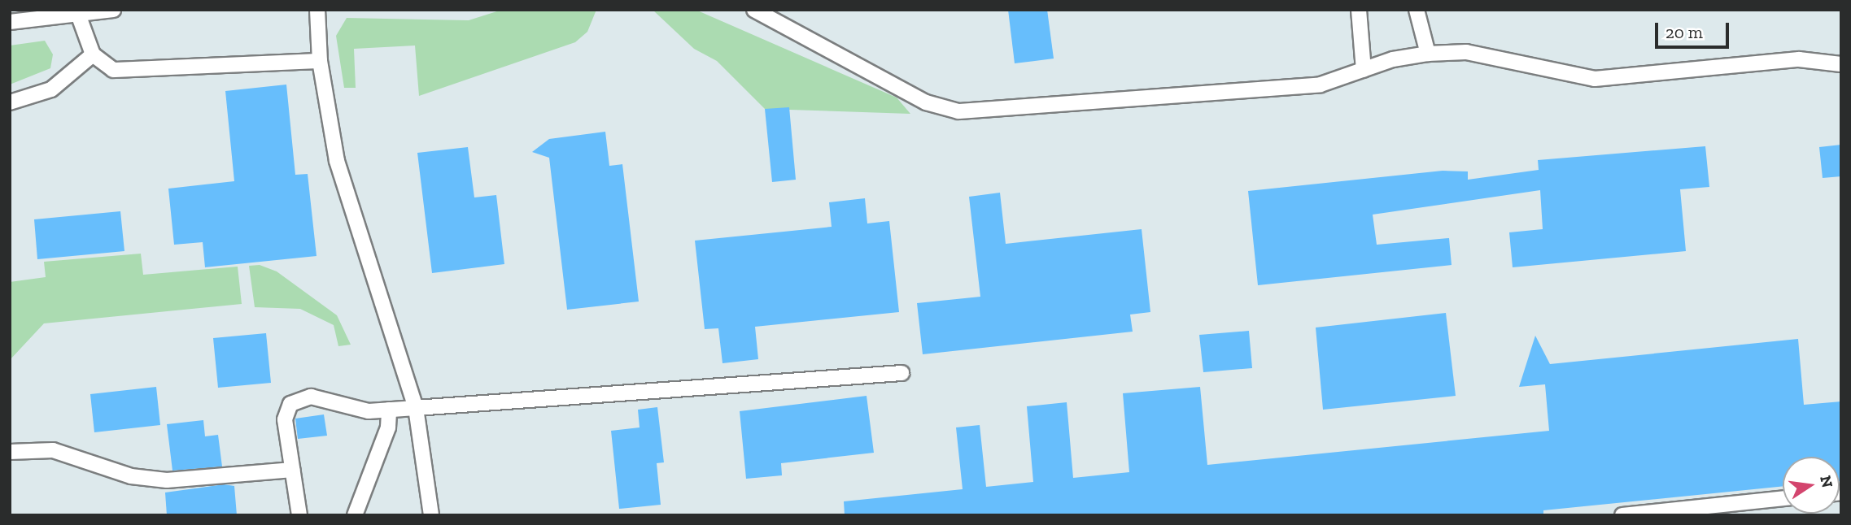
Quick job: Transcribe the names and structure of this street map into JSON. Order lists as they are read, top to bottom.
{
  "scale_bar": "20 m",
  "north": "right"
}
